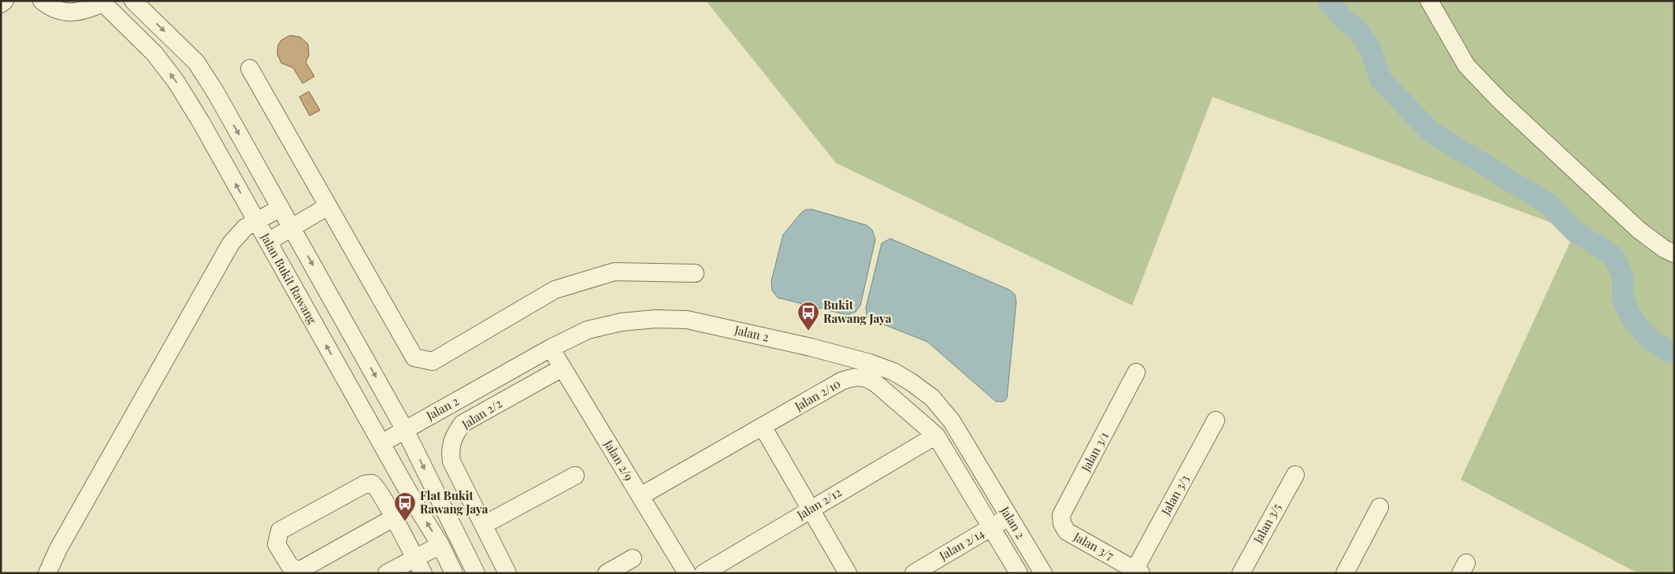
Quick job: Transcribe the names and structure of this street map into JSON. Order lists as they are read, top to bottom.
{
  "streets": {
    "street": [
      "Jalan Bukit Rawang",
      "Jalan 2",
      "Jalan 2/10",
      "Jalan 2/2",
      "Jalan 3/1",
      "Jalan 2/9",
      "Jalan 3/3",
      "Jalan 2/12",
      "Jalan 3/5",
      "Jalan 2/14",
      "Jalan 3/7"
    ]
  },
  "crossings": [
    ["Jalan Bukit Rawang", "Jalan 2"],
    ["Jalan 2", "Jalan 2/9"],
    ["Jalan 2", "Jalan 2/14"],
    ["Jalan 2/10", "Jalan 2/9"],
    ["Jalan 2/10", "Jalan 2/12"],
    ["Jalan 2/10", "Jalan 2/14"],
    ["Jalan 2/2", "Jalan 2/9"],
    ["Jalan 3/1", "Jalan 3/7"],
    ["Jalan 3/3", "Jalan 3/7"]
  ],
  "places": {
    "bus stop": ["Bukit Rawang Jaya", "Flat Bukit Rawang Jaya"]
  }
}
